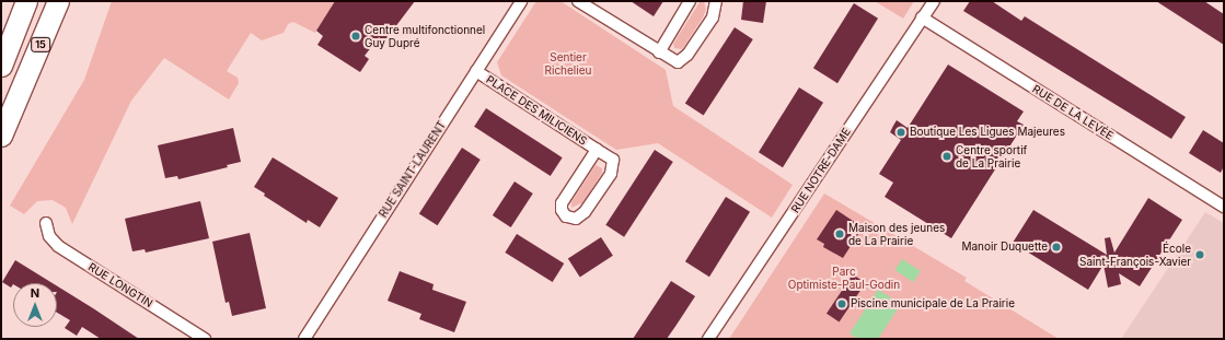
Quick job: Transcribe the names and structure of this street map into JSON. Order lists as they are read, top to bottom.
{
  "streets": {
    "highway": ["15"],
    "street": [
      "PLACE DES MILICIENS",
      "RUE DE LA LEVÉE",
      "RUE SAINT-LAURENT",
      "RUE NOTRE-DAME",
      "RUE LONGTIN"
    ]
  },
  "crossings": [
    ["PLACE DES MILICIENS", "RUE SAINT-LAURENT"],
    ["RUE DE LA LEVÉE", "RUE NOTRE-DAME"]
  ],
  "parks": ["Sentier Richelieu", "Parc Optimiste-Paul-Godin"],
  "places": [
    "Centre multifonctionnel Guy Dupré",
    "Boutique Les Ligues Majeures",
    "Centre sportif de La Prairie",
    "Maison des jeunes de La Prairie",
    "Manoir Duquette",
    "École Saint-François-Xavier",
    "Piscine municipale de La Prairie"
  ],
  "north": "top"
}
